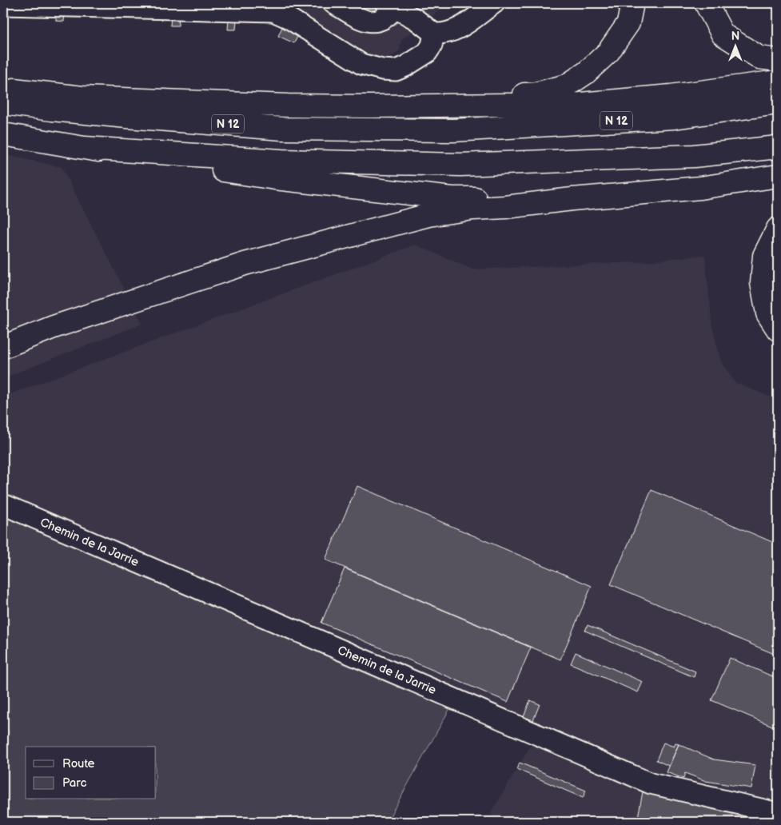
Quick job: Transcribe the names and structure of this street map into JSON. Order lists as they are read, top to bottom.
{
  "streets": {
    "highway": ["N 12"],
    "street": ["Chemin de la Jarrie"]
  },
  "legend": ["Route", "Parc"],
  "north": "top"
}
